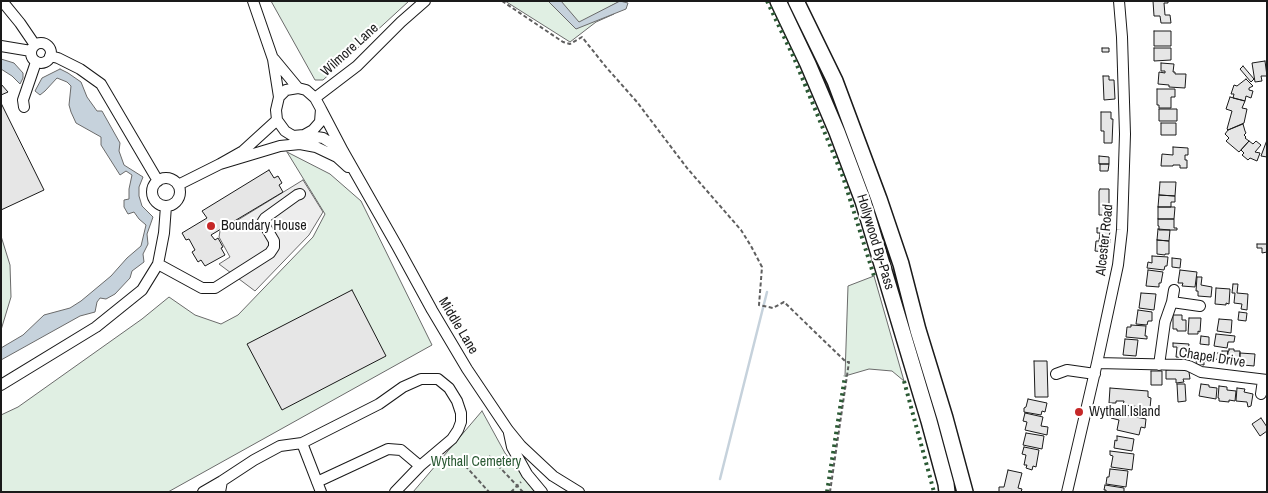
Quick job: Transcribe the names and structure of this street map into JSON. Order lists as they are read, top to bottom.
{
  "streets": {
    "highway": ["Hollywood By-Pass"],
    "street": [
      "Wilmore Lane",
      "Alcester Road",
      "Middle Lane",
      "Chapel Drive"
    ]
  },
  "crossings": [
    ["Wilmore Lane", "Middle Lane"],
    ["Alcester Road", "Chapel Drive"]
  ],
  "parks": ["Wythall Cemetery"],
  "places": ["Boundary House", "Wythall Island"]
}
